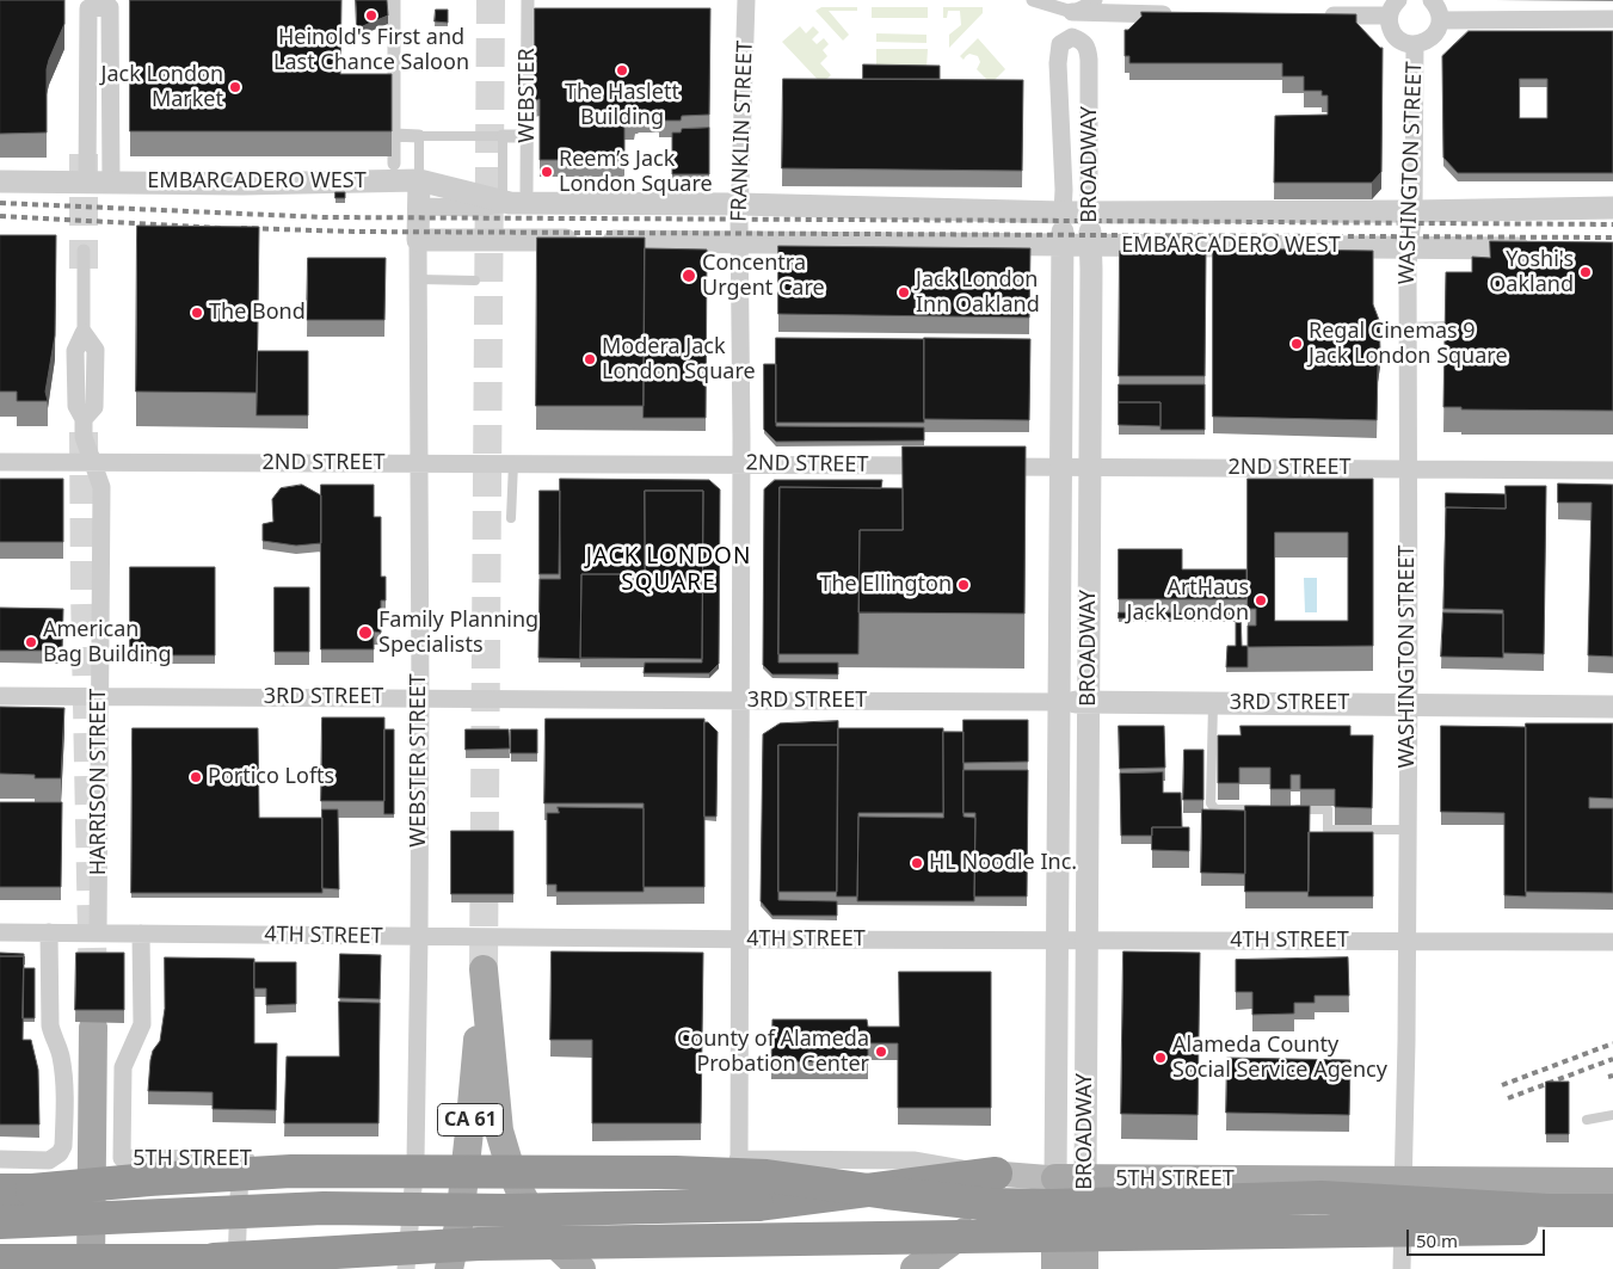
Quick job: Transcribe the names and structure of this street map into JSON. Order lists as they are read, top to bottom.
{
  "streets": {
    "main road": ["BROADWAY", "CA 61", "5TH STREET"],
    "street": [
      "WEBSTER",
      "FRANKLIN STREET",
      "WASHINGTON STREET",
      "EMBARCADERO WEST",
      "2ND STREET",
      "3RD STREET",
      "WEBSTER STREET",
      "HARRISON STREET",
      "4TH STREET"
    ]
  },
  "crossings": [
    ["WEBSTER", "EMBARCADERO WEST"],
    ["FRANKLIN STREET", "EMBARCADERO WEST"],
    ["FRANKLIN STREET", "2ND STREET"],
    ["FRANKLIN STREET", "3RD STREET"],
    ["FRANKLIN STREET", "4TH STREET"],
    ["FRANKLIN STREET", "5TH STREET"],
    ["BROADWAY", "EMBARCADERO WEST"],
    ["BROADWAY", "2ND STREET"],
    ["BROADWAY", "3RD STREET"],
    ["BROADWAY", "4TH STREET"],
    ["BROADWAY", "5TH STREET"],
    ["WASHINGTON STREET", "EMBARCADERO WEST"],
    ["WASHINGTON STREET", "2ND STREET"],
    ["WASHINGTON STREET", "3RD STREET"],
    ["WASHINGTON STREET", "4TH STREET"],
    ["WASHINGTON STREET", "5TH STREET"],
    ["EMBARCADERO WEST", "WEBSTER STREET"],
    ["2ND STREET", "WEBSTER STREET"],
    ["2ND STREET", "HARRISON STREET"],
    ["3RD STREET", "WEBSTER STREET"],
    ["3RD STREET", "HARRISON STREET"],
    ["WEBSTER STREET", "4TH STREET"],
    ["WEBSTER STREET", "5TH STREET"],
    ["HARRISON STREET", "4TH STREET"]
  ],
  "districts": ["JACK LONDON SQUARE"],
  "places": [
    "Heinold's First and Last Chance Saloon",
    "The Haslett Building",
    "Jack London Market",
    "Reem’s Jack London Square",
    "Yoshi's Oakland",
    "Concentra Urgent Care",
    "Jack London Inn Oakland",
    "The Bond",
    "Regal Cinemas 9 Jack London Square",
    "Modera Jack London Square",
    "The Ellington",
    "ArtHaus Jack London",
    "Family Planning Specialists",
    "American Bag Building",
    "Portico Lofts",
    "HL Noodle Inc.",
    "County of Alameda Probation Center",
    "Alameda County Social Service Agency"
  ],
  "scale_bar": "50 m"
}
